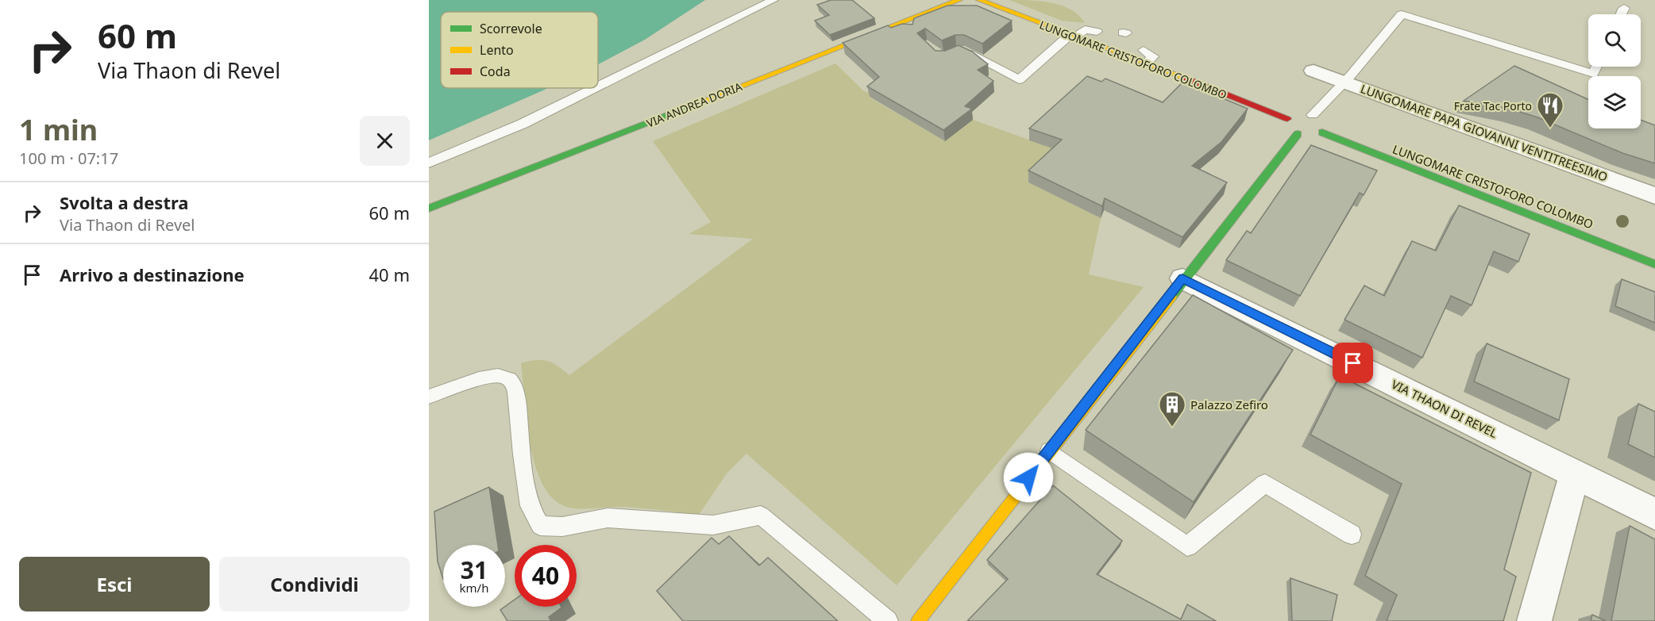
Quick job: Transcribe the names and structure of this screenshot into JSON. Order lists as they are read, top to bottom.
{
  "streets": {
    "street": [
      "LUNGOMARE CRISTOFORO COLOMBO",
      "VIA ANDREA DORIA",
      "LUNGOMARE PAPA GIOVANNI VENTITREESIMO",
      "VIA THAON DI REVEL"
    ]
  },
  "places": {
    "restaurant": ["Frate Tac Porto"],
    "building": ["Palazzo Zefiro"]
  },
  "legend": ["Scorrevole", "Lento", "Coda"],
  "page": {
    "turn": ["60 m", "Via Thaon di Revel"],
    "heading": ["1 min", "100 m · 07:17"],
    "list": [
      {
        "name": "Svolta a destra",
        "note": "Via Thaon di Revel",
        "value": "60 m"
      },
      {
        "name": "Arrivo a destinazione",
        "value": "40 m"
      }
    ],
    "speed": "31 km/h",
    "limit": "40",
    "buttons": ["Esci", "Condividi"]
  }
}
